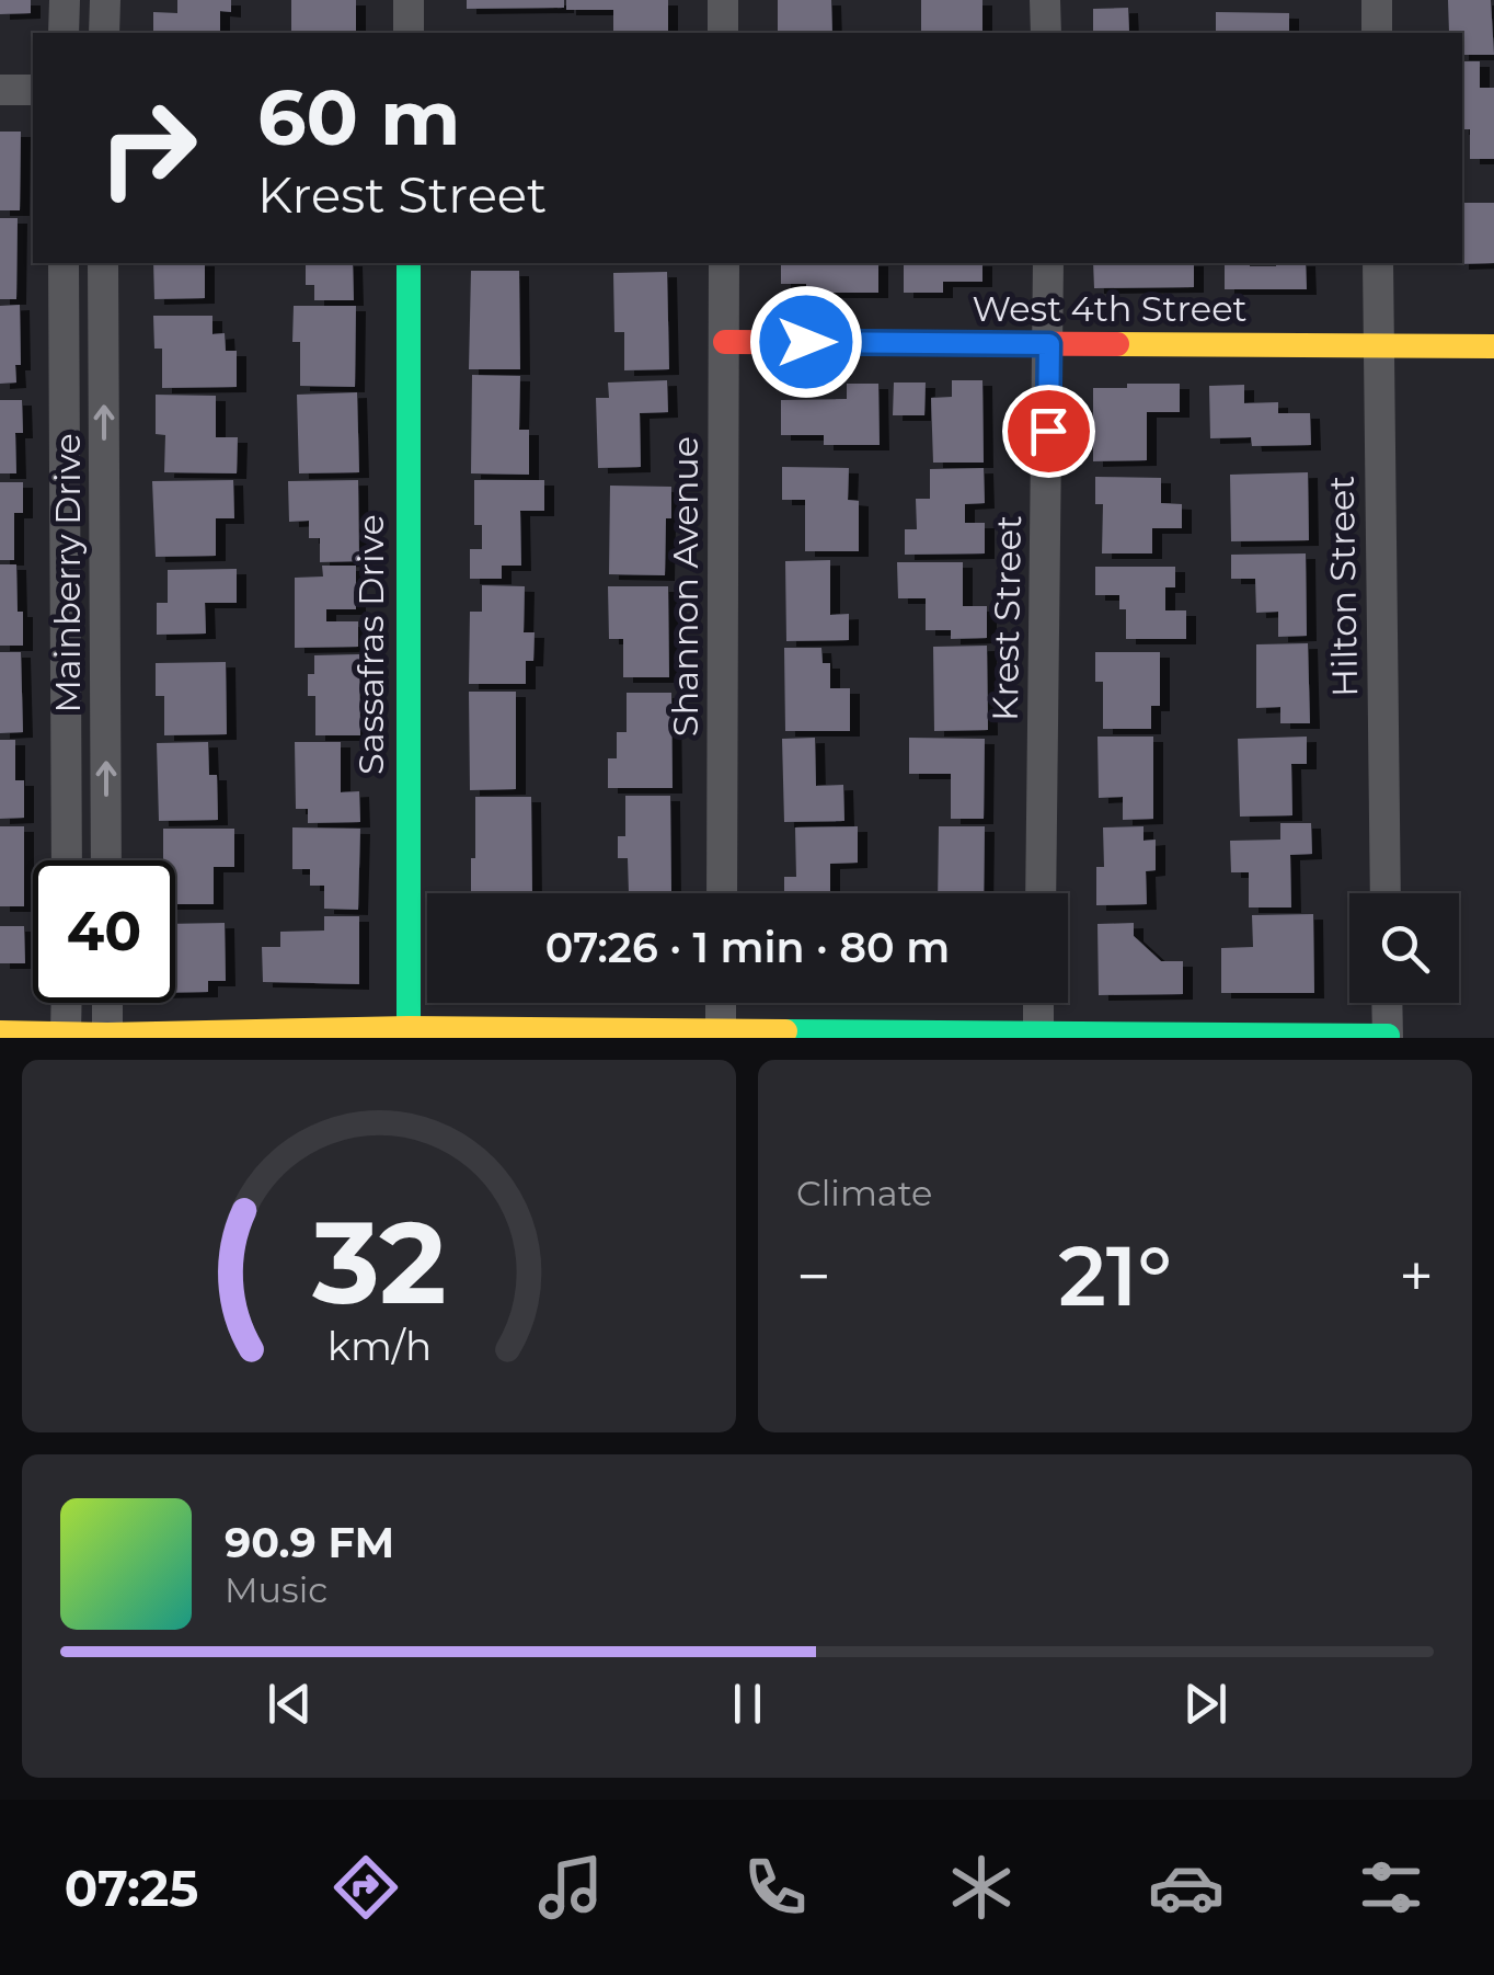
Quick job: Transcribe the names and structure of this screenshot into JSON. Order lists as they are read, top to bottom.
{
  "streets": {
    "street": [
      "West 4th Street",
      "Mainberry Drive",
      "Shannon Avenue",
      "Hilton Street",
      "Krest Street",
      "Sassafras Drive"
    ]
  },
  "crossings": [
    ["West 4th Street", "Shannon Avenue"],
    ["West 4th Street", "Hilton Street"],
    ["West 4th Street", "Krest Street"]
  ],
  "page": {
    "turn": ["60 m", "Krest Street"],
    "limit": "40",
    "trip": "07:26 · 1 min · 80 m",
    "tile": "Climate",
    "heat": ["−", "21°", "+"],
    "song": ["90.9 FM", "Music"],
    "tabs": "07:25",
    "gauge": ["32", "km/h"]
  }
}
